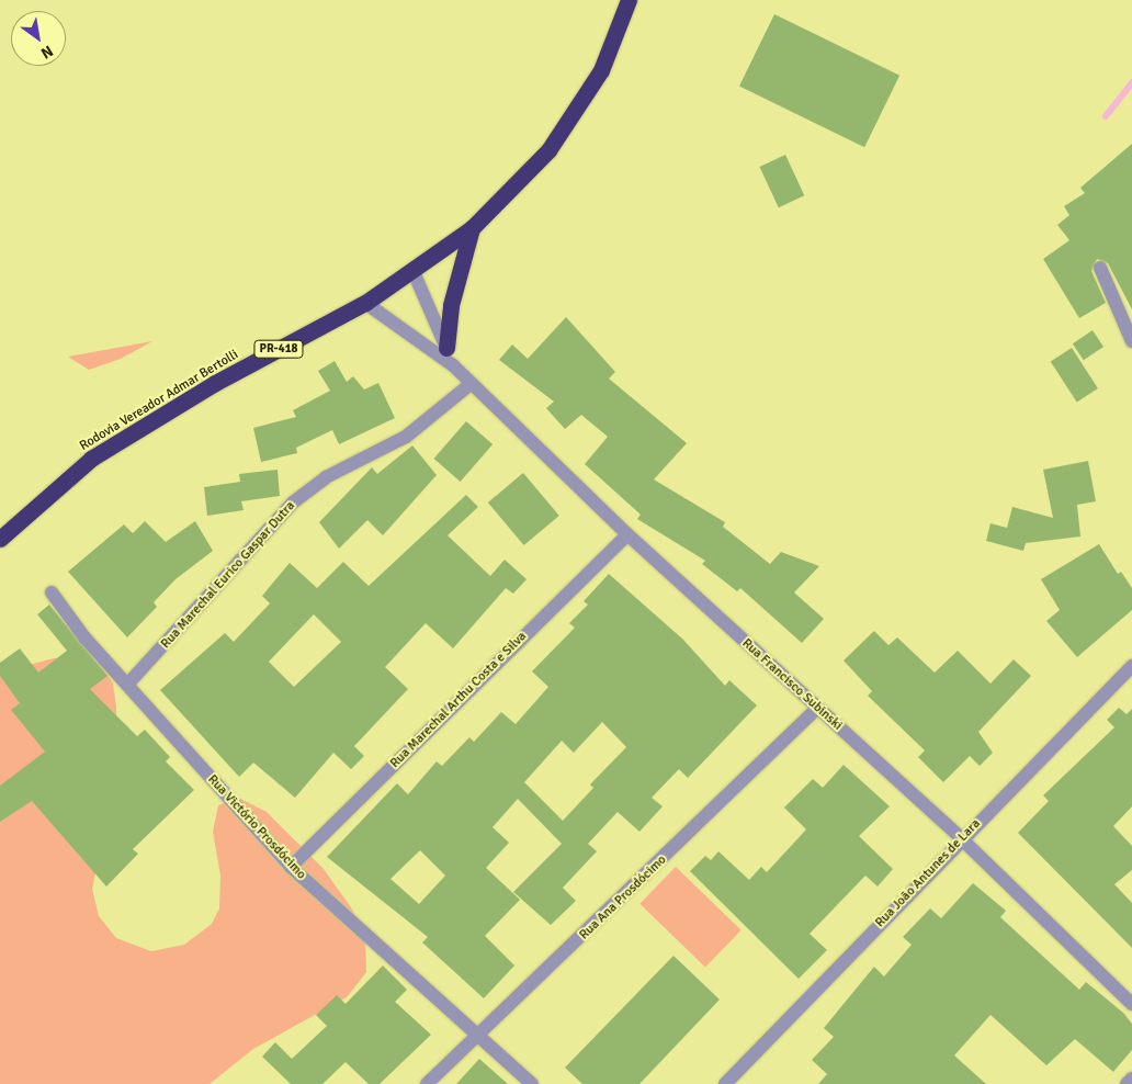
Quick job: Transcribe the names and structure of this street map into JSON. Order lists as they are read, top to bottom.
{
  "streets": {
    "highway": ["PR-418", "Rodovia Vereador Admar Bertolli"],
    "street": [
      "Rua Marechal Eurico Gaspar Dutra",
      "Rua Francisco Subinski",
      "Rua Marechal Arthu Costa e Silva",
      "Rua Victório Prosdócimo",
      "Rua João Antunes de Lara",
      "Rua Ana Prosdócimo"
    ]
  },
  "crossings": [
    ["Rodovia Vereador Admar Bertolli", "Rua Francisco Subinski"],
    ["Rua Marechal Eurico Gaspar Dutra", "Rua Francisco Subinski"],
    ["Rua Marechal Eurico Gaspar Dutra", "Rua Victório Prosdócimo"],
    ["Rua Francisco Subinski", "Rua Marechal Arthu Costa e Silva"],
    ["Rua Francisco Subinski", "Rua João Antunes de Lara"],
    ["Rua Francisco Subinski", "Rua Ana Prosdócimo"],
    ["Rua Marechal Arthu Costa e Silva", "Rua Victório Prosdócimo"],
    ["Rua Victório Prosdócimo", "Rua Ana Prosdócimo"]
  ],
  "north": "bottom right"
}
